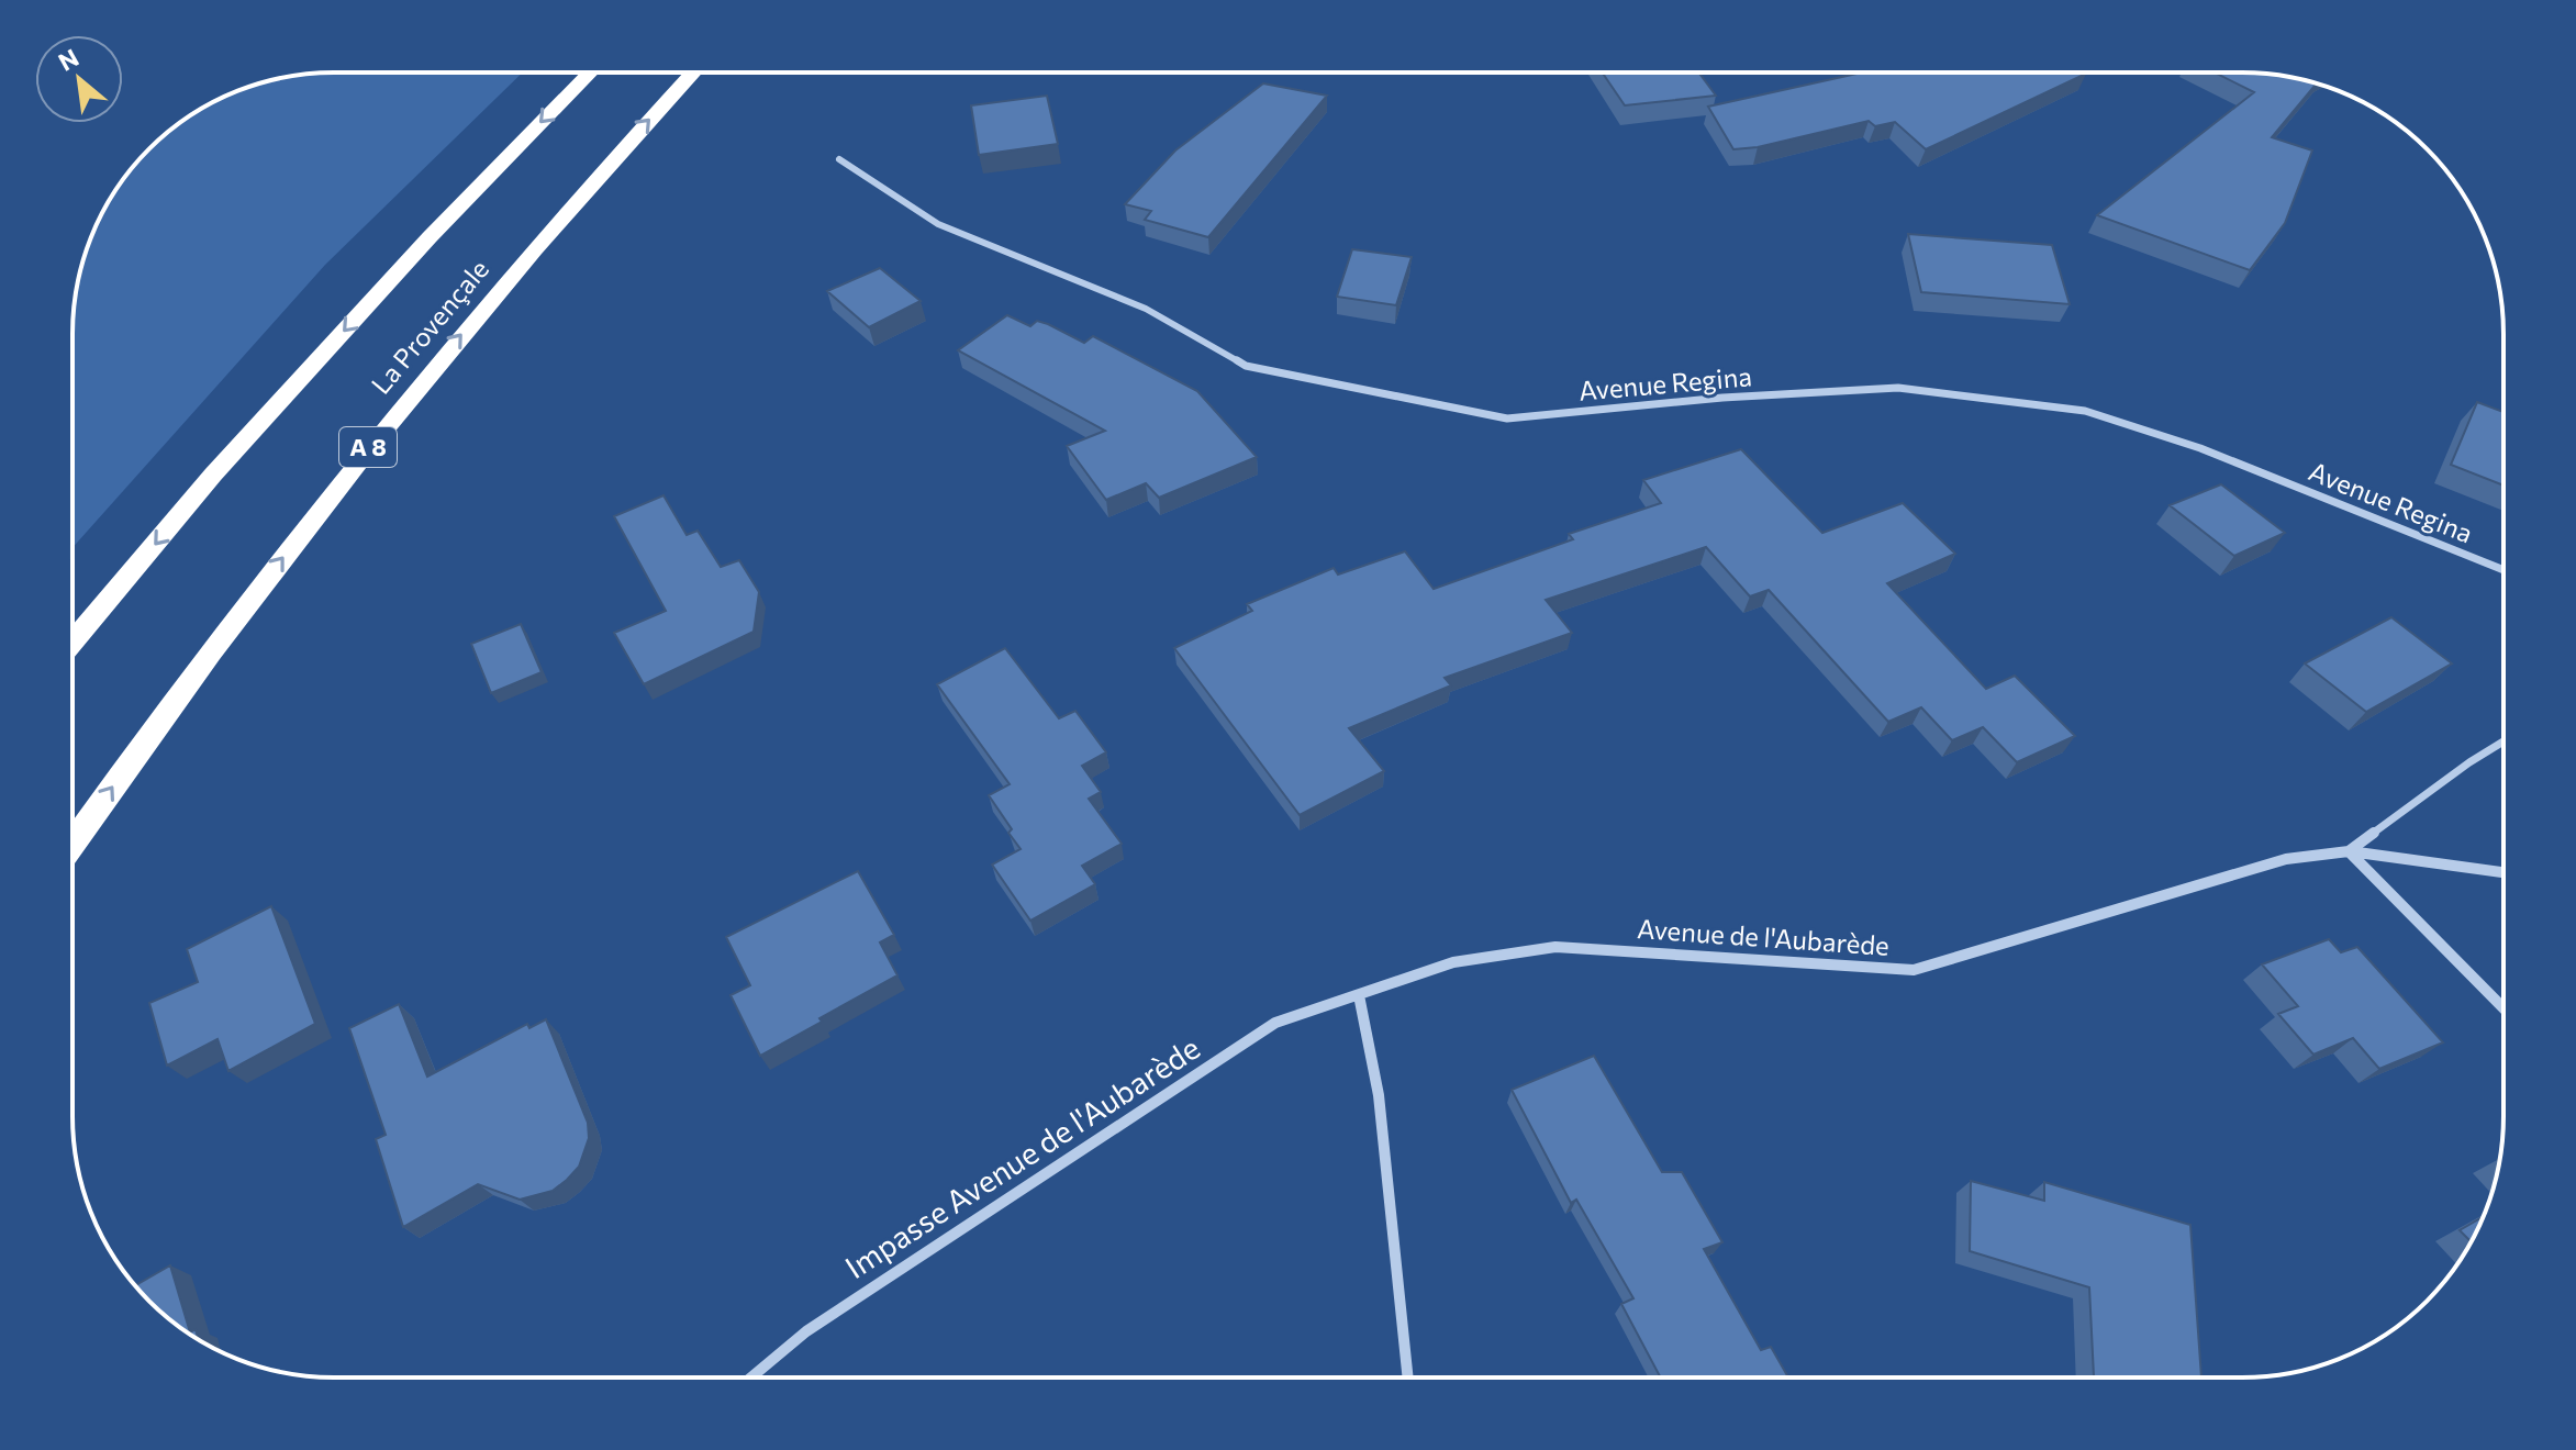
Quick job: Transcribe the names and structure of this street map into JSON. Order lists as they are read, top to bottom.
{
  "streets": {
    "highway": ["La Provençale", "A 8"],
    "street": ["Avenue Regina", "Avenue de l'Aubarède", "Impasse Avenue de l'Aubarède"]
  },
  "crossings": [
    ["Avenue de l'Aubarède", "Impasse Avenue de l'Aubarède"]
  ],
  "north": "top left"
}
